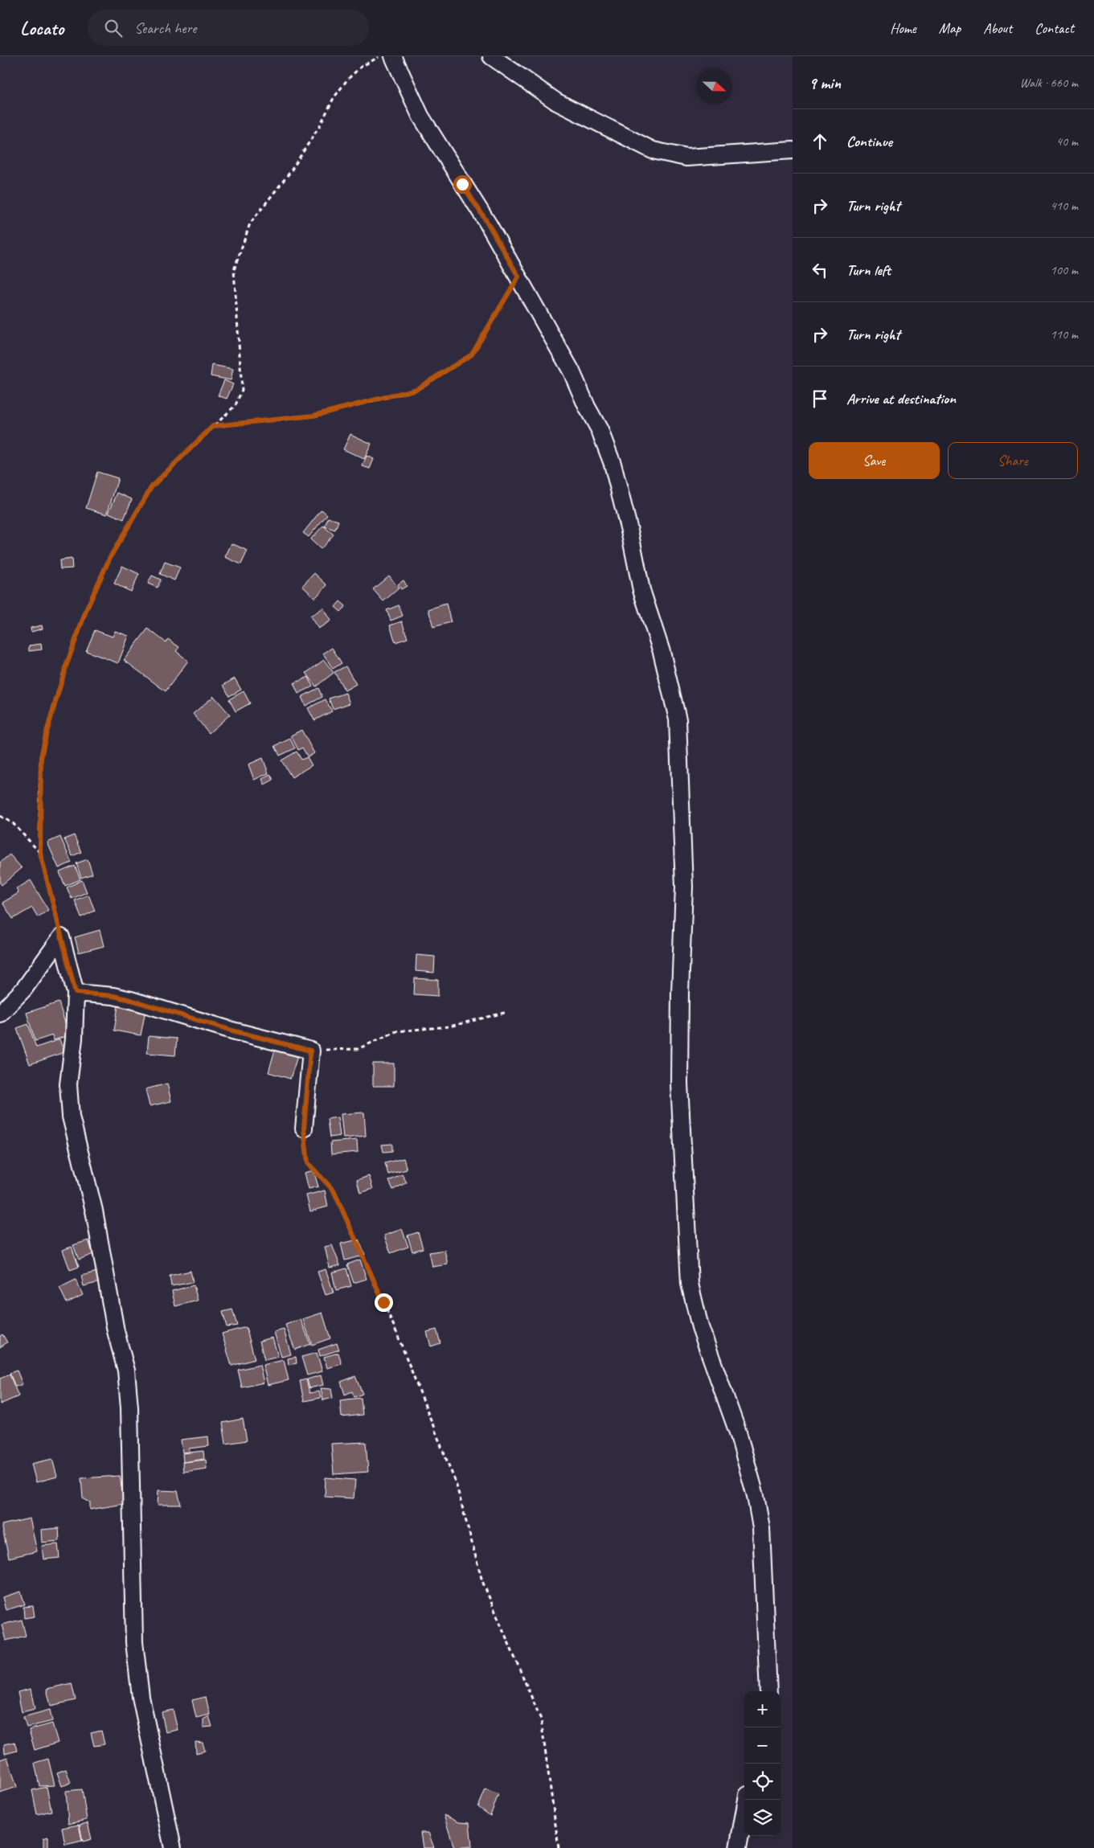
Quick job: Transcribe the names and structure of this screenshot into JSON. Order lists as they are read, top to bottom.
{
  "north": "right",
  "page": {
    "header": "Locato",
    "search": "Search here",
    "nav": [
      "Home",
      "Map",
      "About",
      "Contact"
    ],
    "heading": ["9 min", "Walk · 660 m"],
    "list": [
      ["Continue", "40 m"],
      ["Turn right", "410 m"],
      ["Turn left", "100 m"],
      ["Turn right", "110 m"],
      "Arrive at destination"
    ],
    "buttons": ["Save", "Share"],
    "map_buttons": ["+", "−"]
  }
}
